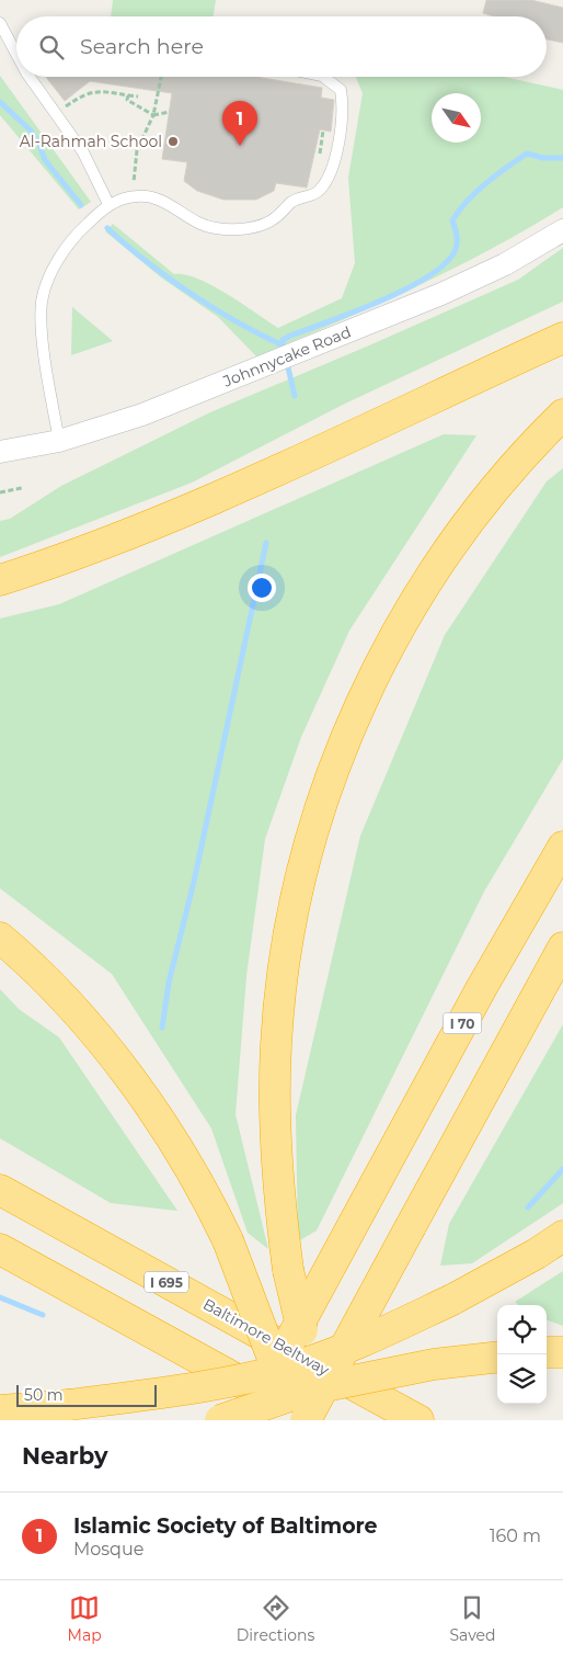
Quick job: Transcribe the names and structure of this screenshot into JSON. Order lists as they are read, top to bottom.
{
  "streets": {
    "highway": ["I 70", "I 695", "Baltimore Beltway"],
    "street": ["Johnnycake Road"]
  },
  "places": ["Al-Rahmah School"],
  "scale_bar": "50 m",
  "north": "bottom right",
  "page": {
    "search": "Search here",
    "pins": "1",
    "scale": "50 m",
    "heading": "Nearby",
    "list": [
      {
        "mark": "1",
        "name": "Islamic Society of Baltimore",
        "note": "Mosque",
        "value": "160 m"
      }
    ],
    "nav": ["Map", "Directions", "Saved"]
  }
}
